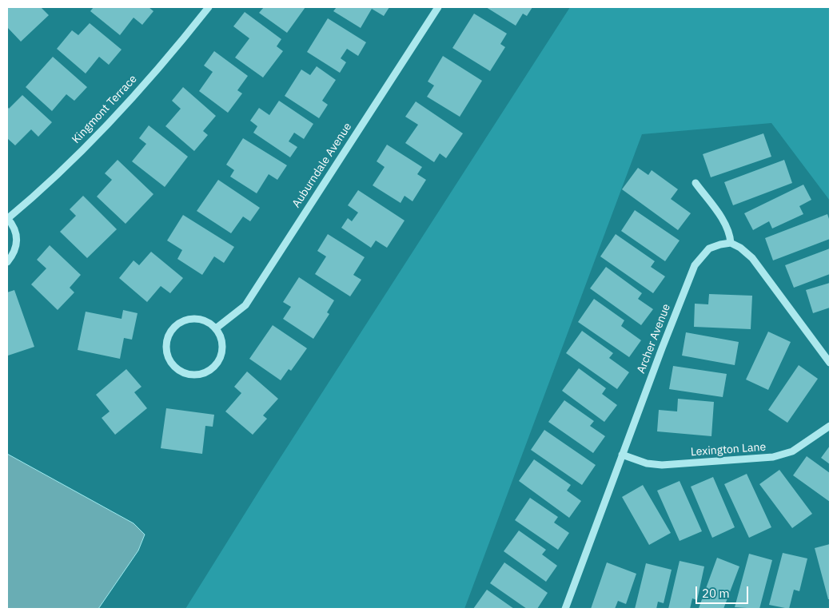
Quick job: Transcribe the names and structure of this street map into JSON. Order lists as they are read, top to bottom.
{
  "streets": {
    "street": [
      "Kingmont Terrace",
      "Auburndale Avenue",
      "Archer Avenue",
      "Lexington Lane"
    ]
  },
  "crossings": [
    ["Archer Avenue", "Lexington Lane"]
  ],
  "scale_bar": "20 m"
}
